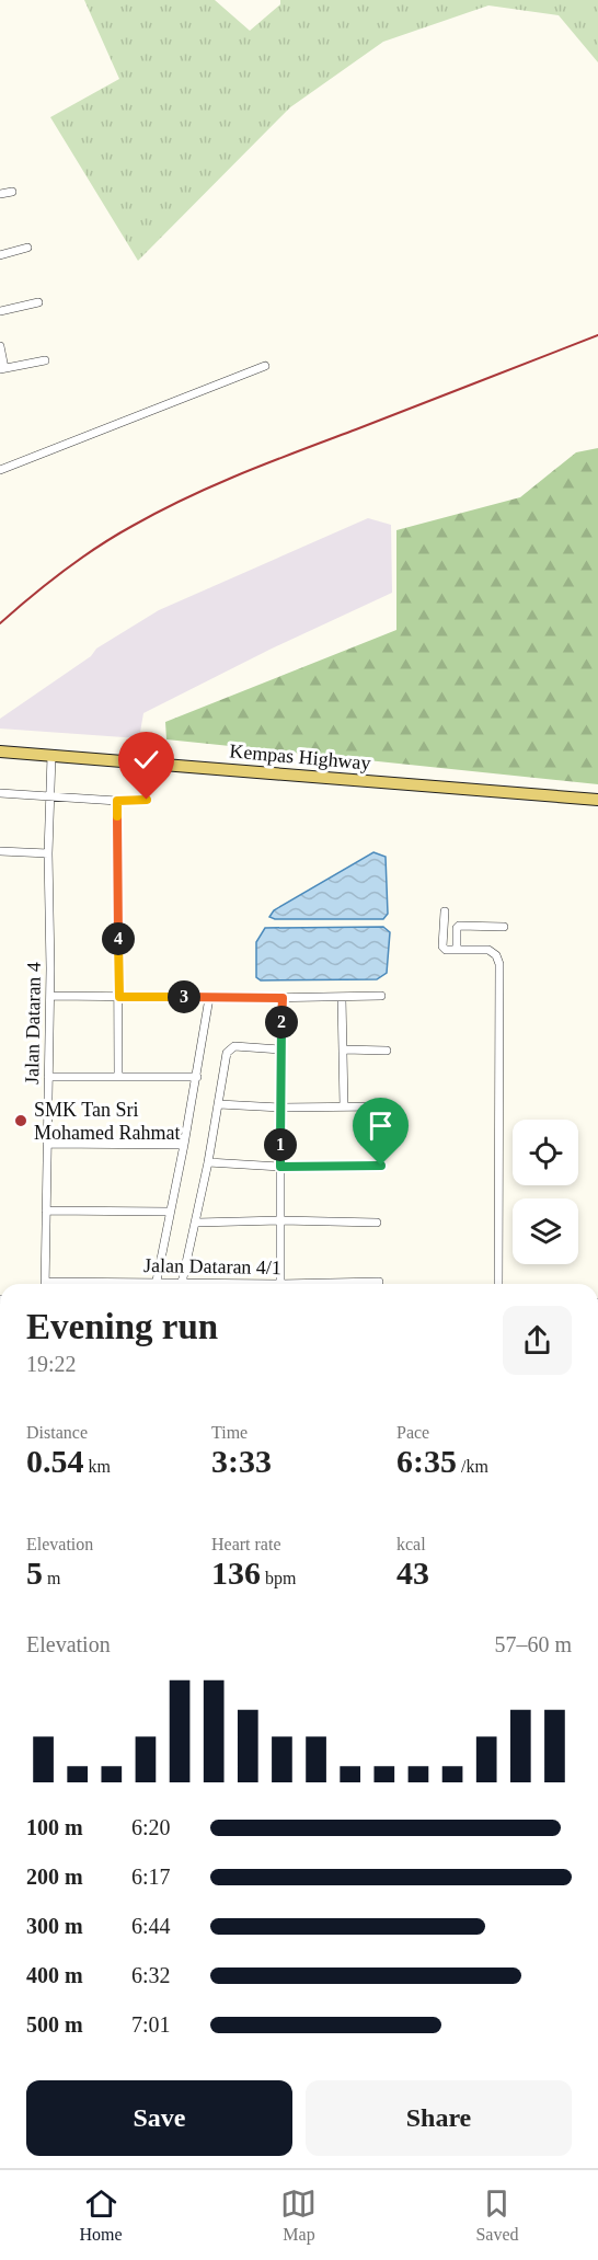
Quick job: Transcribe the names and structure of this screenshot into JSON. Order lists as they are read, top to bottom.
{
  "streets": {
    "main road": ["Kempas Highway"],
    "street": ["Jalan Dataran 4", "Jalan Dataran 4/1"]
  },
  "crossings": [
    ["Kempas Highway", "Jalan Dataran 4"]
  ],
  "places": ["SMK Tan Sri Mohamed Rahmat"],
  "page": {
    "pins": [
      "4",
      "3",
      "2",
      "1"
    ],
    "heading": ["Evening run", "19:22"],
    "stats": [
      ["Distance", "0.54 km"],
      ["Time", "3:33"],
      ["Pace", "6:35 /km"],
      ["Elevation", "5 m"],
      ["Heart rate", "136 bpm"],
      ["kcal", "43"]
    ],
    "chart": ["Elevation", "57–60 m"],
    "list": [
      {
        "name": "100 m",
        "note": "6:20"
      },
      {
        "name": "200 m",
        "note": "6:17"
      },
      {
        "name": "300 m",
        "note": "6:44"
      },
      {
        "name": "400 m",
        "note": "6:32"
      },
      {
        "name": "500 m",
        "note": "7:01"
      }
    ],
    "buttons": ["Save", "Share"],
    "tabs": ["Home", "Map", "Saved"]
  }
}
